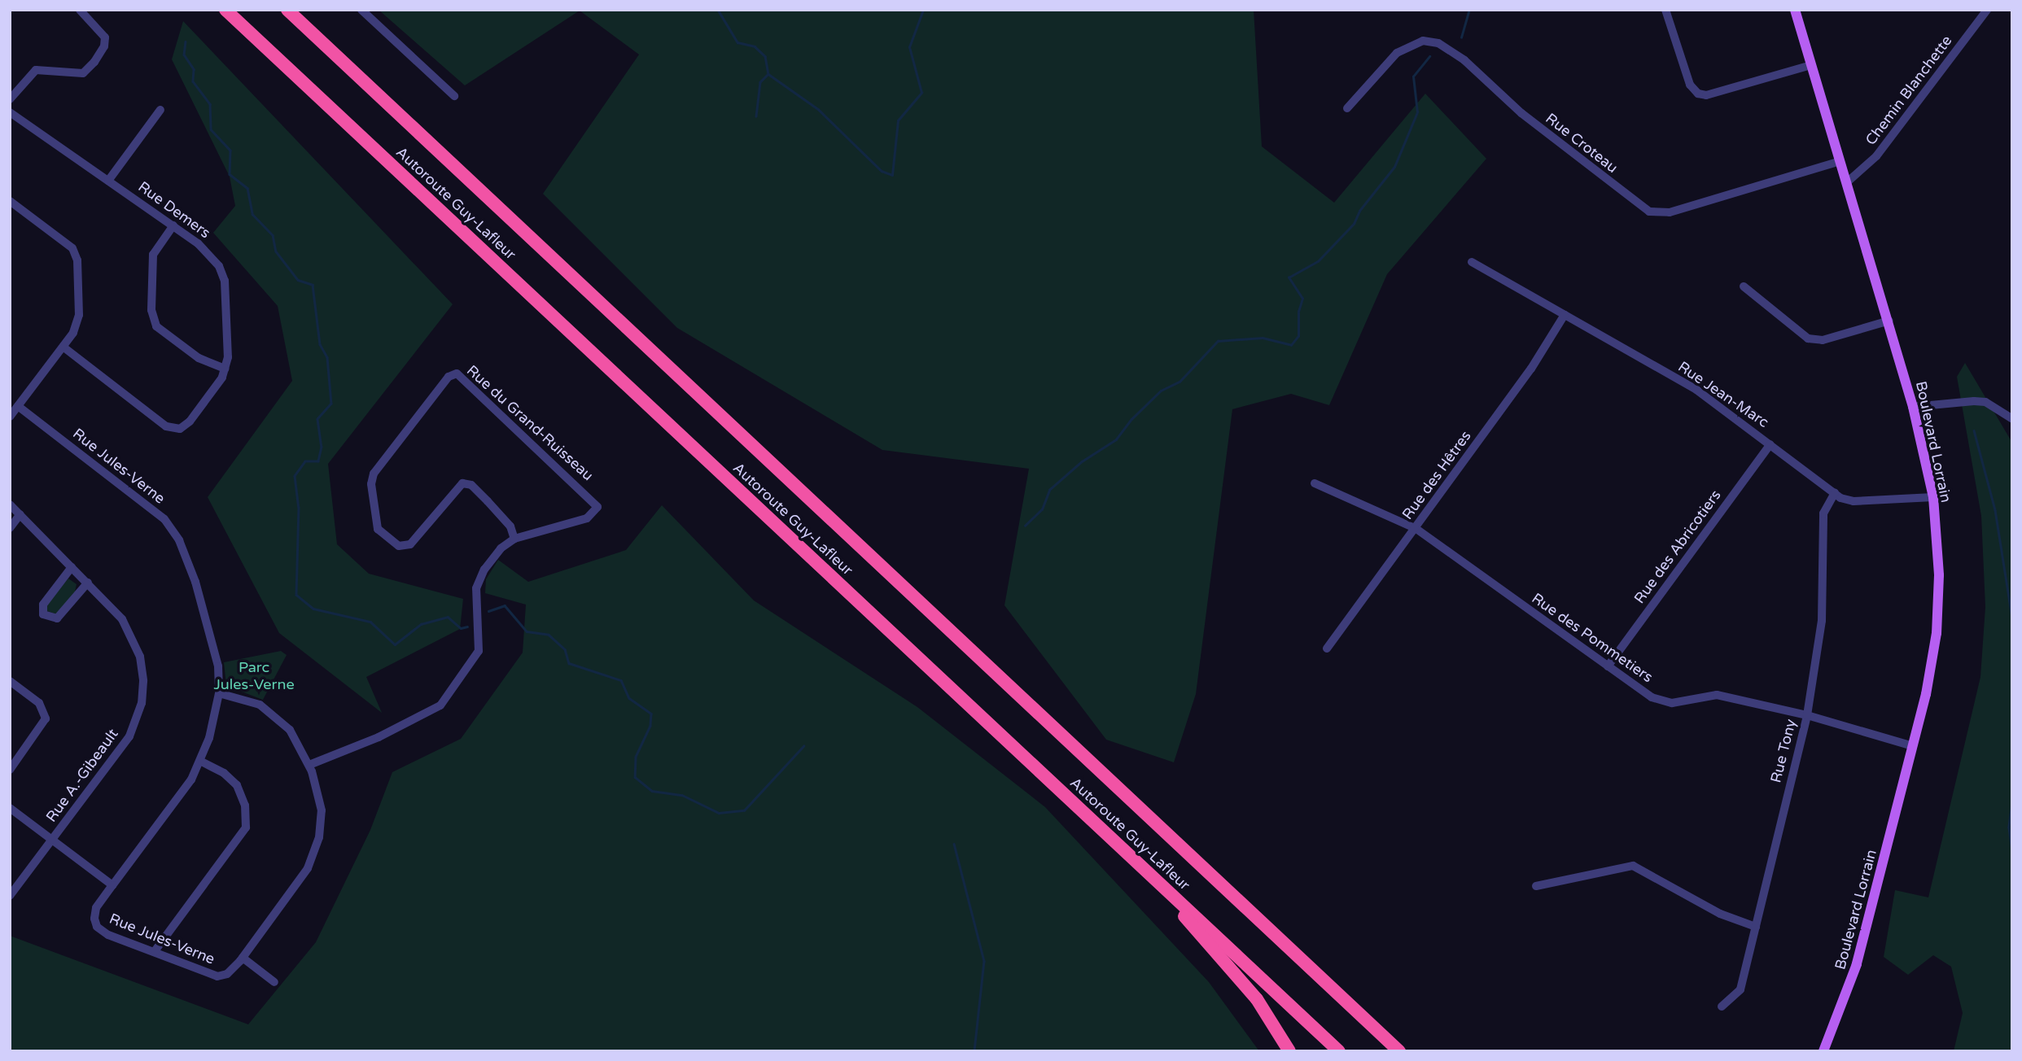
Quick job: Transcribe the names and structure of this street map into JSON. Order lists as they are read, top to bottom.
{
  "streets": {
    "highway": ["Autoroute Guy-Lafleur"],
    "main road": ["Boulevard Lorrain"],
    "street": [
      "Chemin Blanchette",
      "Rue Croteau",
      "Rue Demers",
      "Rue Jean-Marc",
      "Rue du Grand-Ruisseau",
      "Rue Jules-Verne",
      "Rue des Hêtres",
      "Rue des Abricotiers",
      "Rue des Pommetiers",
      "Rue Tony",
      "Rue A.-Gibeault"
    ]
  },
  "crossings": [
    ["Chemin Blanchette", "Boulevard Lorrain"],
    ["Rue Croteau", "Boulevard Lorrain"],
    ["Rue Jean-Marc", "Boulevard Lorrain"],
    ["Rue Jean-Marc", "Rue des Hêtres"],
    ["Rue Jean-Marc", "Rue des Abricotiers"],
    ["Rue Jean-Marc", "Rue Tony"],
    ["Rue du Grand-Ruisseau", "Rue Jules-Verne"],
    ["Boulevard Lorrain", "Rue des Pommetiers"],
    ["Rue des Hêtres", "Rue des Pommetiers"],
    ["Rue des Abricotiers", "Rue des Pommetiers"],
    ["Rue des Pommetiers", "Rue Tony"]
  ],
  "parks": ["Parc Jules-Verne"]
}
